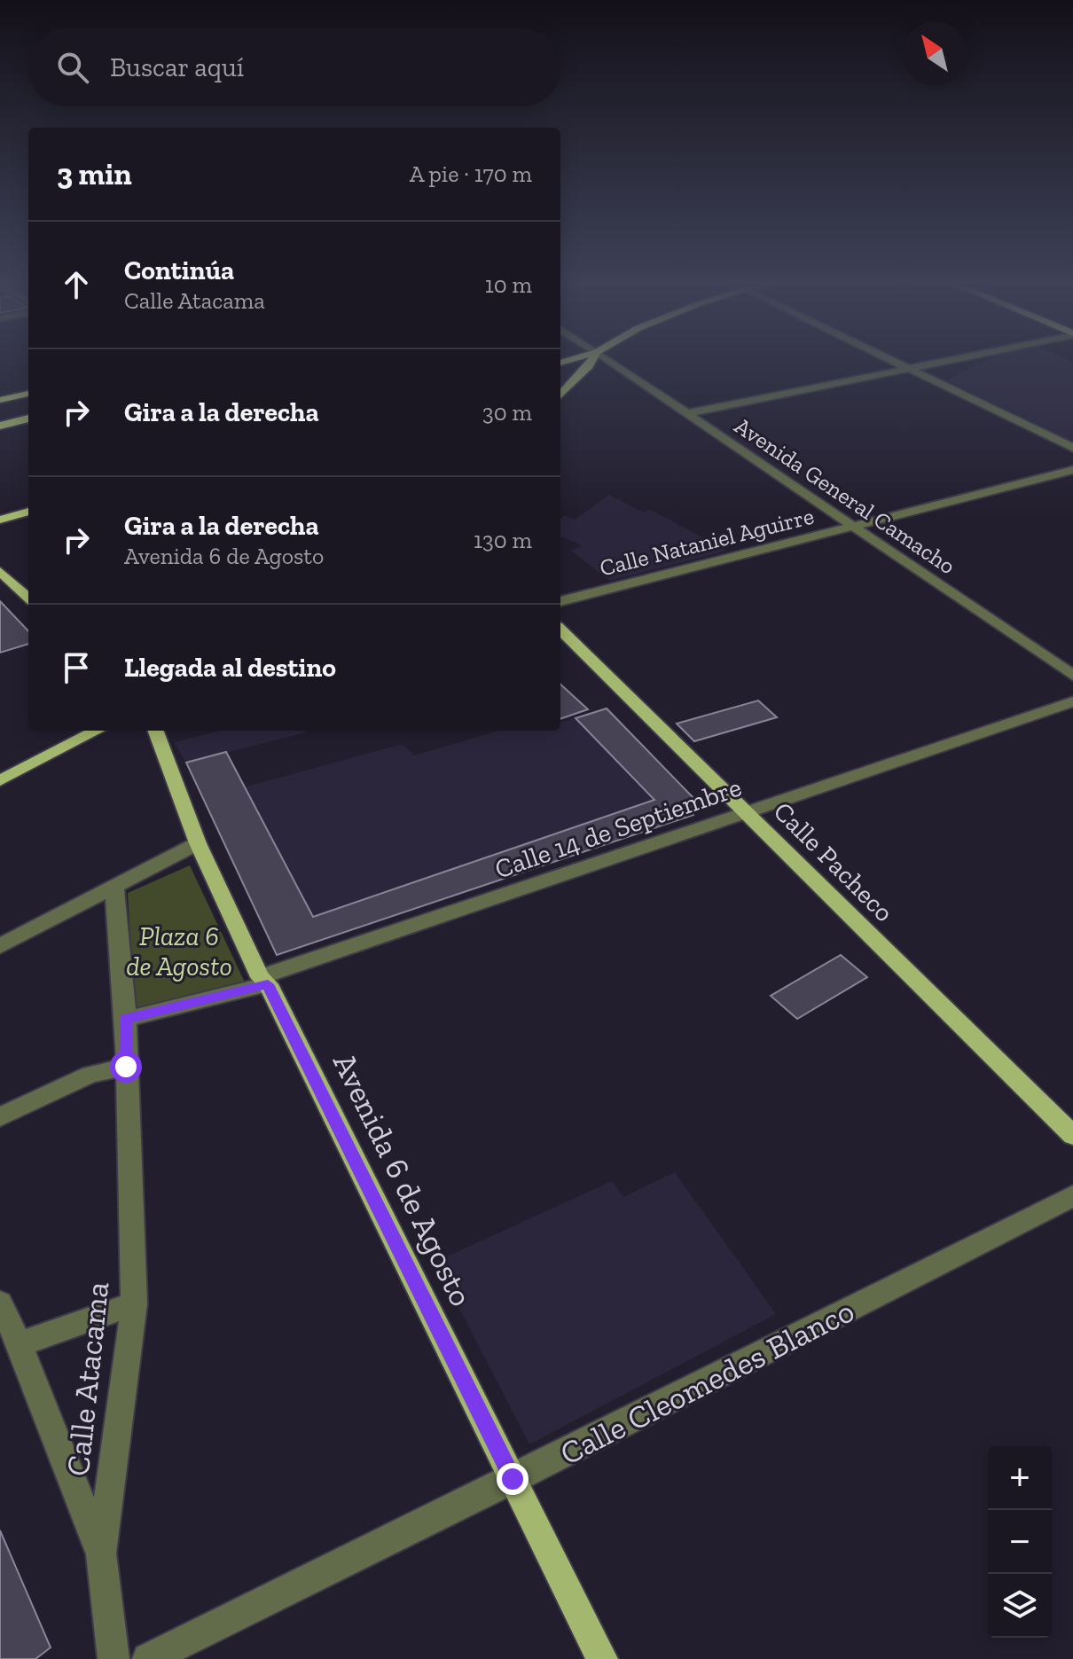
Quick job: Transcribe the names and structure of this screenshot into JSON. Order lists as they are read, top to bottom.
{
  "streets": {
    "main road": ["Calle Pacheco", "Avenida 6 de Agosto"],
    "street": [
      "Avenida General Camacho",
      "Calle Nataniel Aguirre",
      "Calle 14 de Septiembre",
      "Calle Atacama",
      "Calle Cleomedes Blanco"
    ]
  },
  "crossings": [
    ["Avenida General Camacho", "Calle Nataniel Aguirre"],
    ["Calle 14 de Septiembre", "Calle Pacheco"],
    ["Calle 14 de Septiembre", "Avenida 6 de Agosto"],
    ["Calle 14 de Septiembre", "Calle Atacama"],
    ["Avenida 6 de Agosto", "Calle Cleomedes Blanco"]
  ],
  "parks": ["Plaza 6 de Agosto"],
  "north": "top left",
  "page": {
    "search": "Buscar aquí",
    "heading": ["3 min", "A pie · 170 m"],
    "list": [
      ["Continúa", "Calle Atacama", "10 m"],
      ["Gira a la derecha", "30 m"],
      ["Gira a la derecha", "Avenida 6 de Agosto", "130 m"],
      "Llegada al destino"
    ],
    "map_buttons": ["+", "−"]
  }
}
